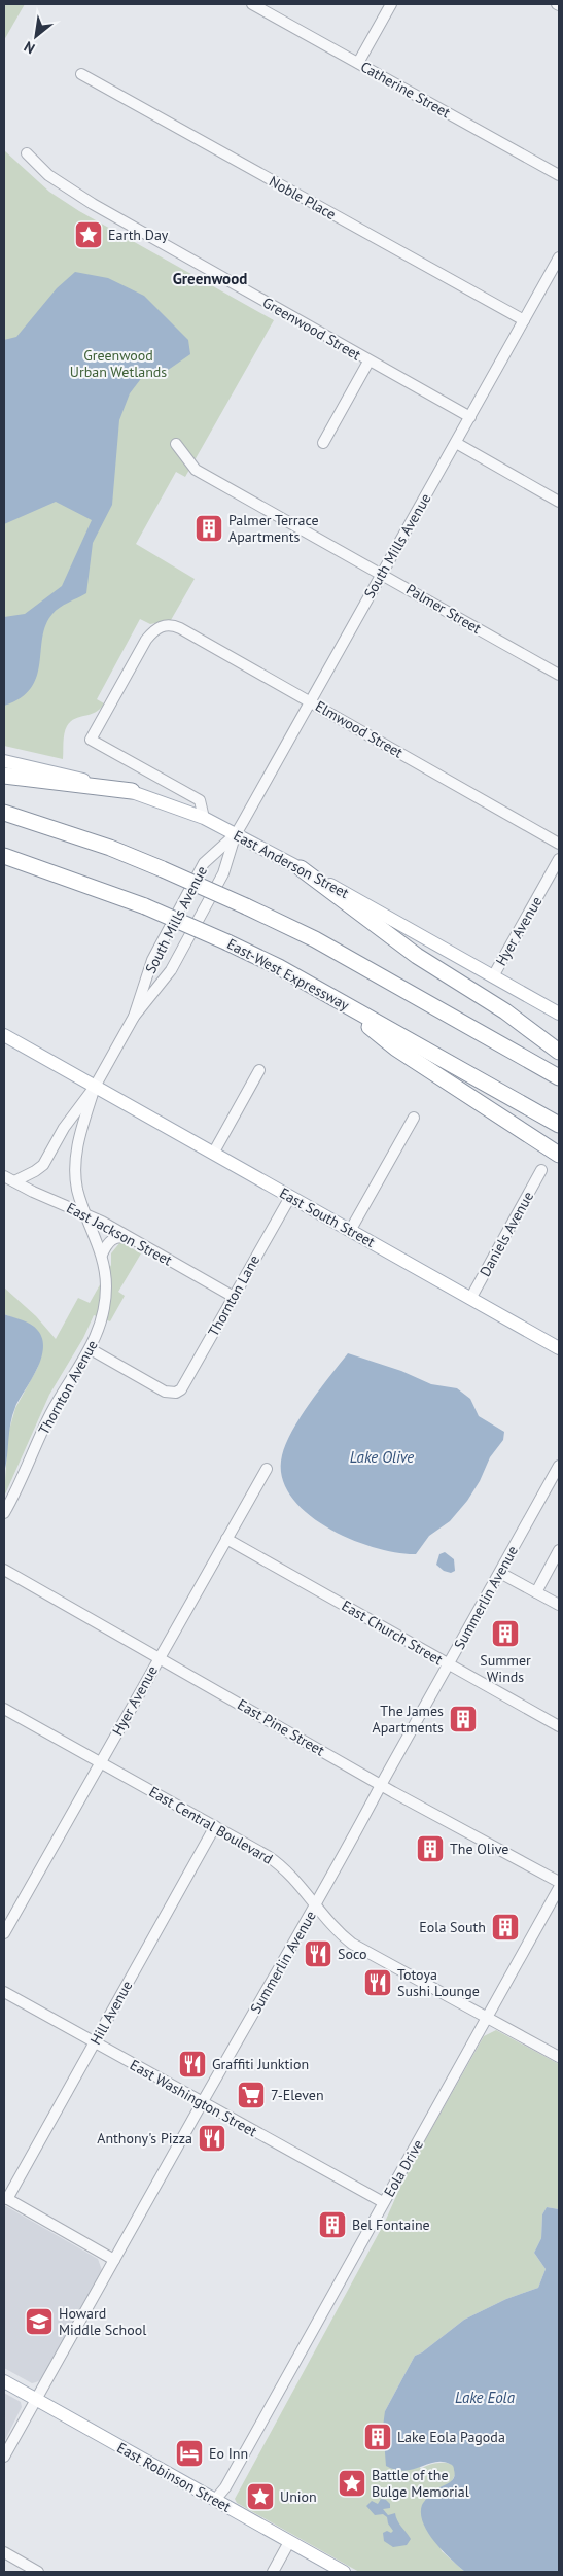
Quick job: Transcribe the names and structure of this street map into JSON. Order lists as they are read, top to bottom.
{
  "streets": {
    "highway": ["East-West Expressway"],
    "main road": ["East Anderson Street", "East South Street", "East Robinson Street"],
    "street": [
      "Catherine Street",
      "Noble Place",
      "Greenwood Street",
      "South Mills Avenue",
      "Palmer Street",
      "Elmwood Street",
      "Hyer Avenue",
      "East Jackson Street",
      "Daniels Avenue",
      "Thornton Lane",
      "Thornton Avenue",
      "Summerlin Avenue",
      "East Church Street",
      "East Pine Street",
      "East Central Boulevard",
      "Hill Avenue",
      "East Washington Street",
      "Eola Drive"
    ]
  },
  "crossings": [
    ["Noble Place", "South Mills Avenue"],
    ["Greenwood Street", "South Mills Avenue"],
    ["South Mills Avenue", "Palmer Street"],
    ["South Mills Avenue", "Elmwood Street"],
    ["South Mills Avenue", "East Anderson Street"],
    ["South Mills Avenue", "East South Street"],
    ["South Mills Avenue", "East Jackson Street"],
    ["South Mills Avenue", "Thornton Avenue"],
    ["Elmwood Street", "East Anderson Street"],
    ["East Anderson Street", "Hyer Avenue"],
    ["Hyer Avenue", "East Church Street"],
    ["Hyer Avenue", "East Pine Street"],
    ["Hyer Avenue", "East Central Boulevard"],
    ["East South Street", "Daniels Avenue"],
    ["East South Street", "Thornton Lane"],
    ["East South Street", "Thornton Avenue"],
    ["East Jackson Street", "Thornton Lane"],
    ["East Jackson Street", "Thornton Avenue"],
    ["Thornton Lane", "Thornton Avenue"],
    ["Summerlin Avenue", "East Church Street"],
    ["Summerlin Avenue", "East Pine Street"],
    ["Summerlin Avenue", "East Central Boulevard"],
    ["Summerlin Avenue", "East Washington Street"],
    ["Summerlin Avenue", "East Robinson Street"],
    ["East Central Boulevard", "Hill Avenue"],
    ["East Central Boulevard", "Eola Drive"],
    ["Hill Avenue", "East Washington Street"],
    ["East Washington Street", "Eola Drive"],
    ["Eola Drive", "East Robinson Street"]
  ],
  "districts": ["Greenwood"],
  "water": ["Lake Olive", "Lake Eola"],
  "parks": ["Greenwood Urban Wetlands"],
  "places": {
    "place": ["Earth Day", "Battle of the Bulge Memorial", "Union"],
    "building": [
      "Palmer Terrace Apartments",
      "Summer Winds",
      "The James Apartments",
      "The Olive",
      "Eola South",
      "Bel Fontaine",
      "Lake Eola Pagoda"
    ],
    "restaurant": [
      "Soco",
      "Totoya Sushi Lounge",
      "Graffiti Junktion",
      "Anthony's Pizza"
    ],
    "supermarket": ["7-Eleven"],
    "school or university": ["Howard Middle School"],
    "hotel": ["Eo Inn"]
  },
  "north": "bottom left"
}
